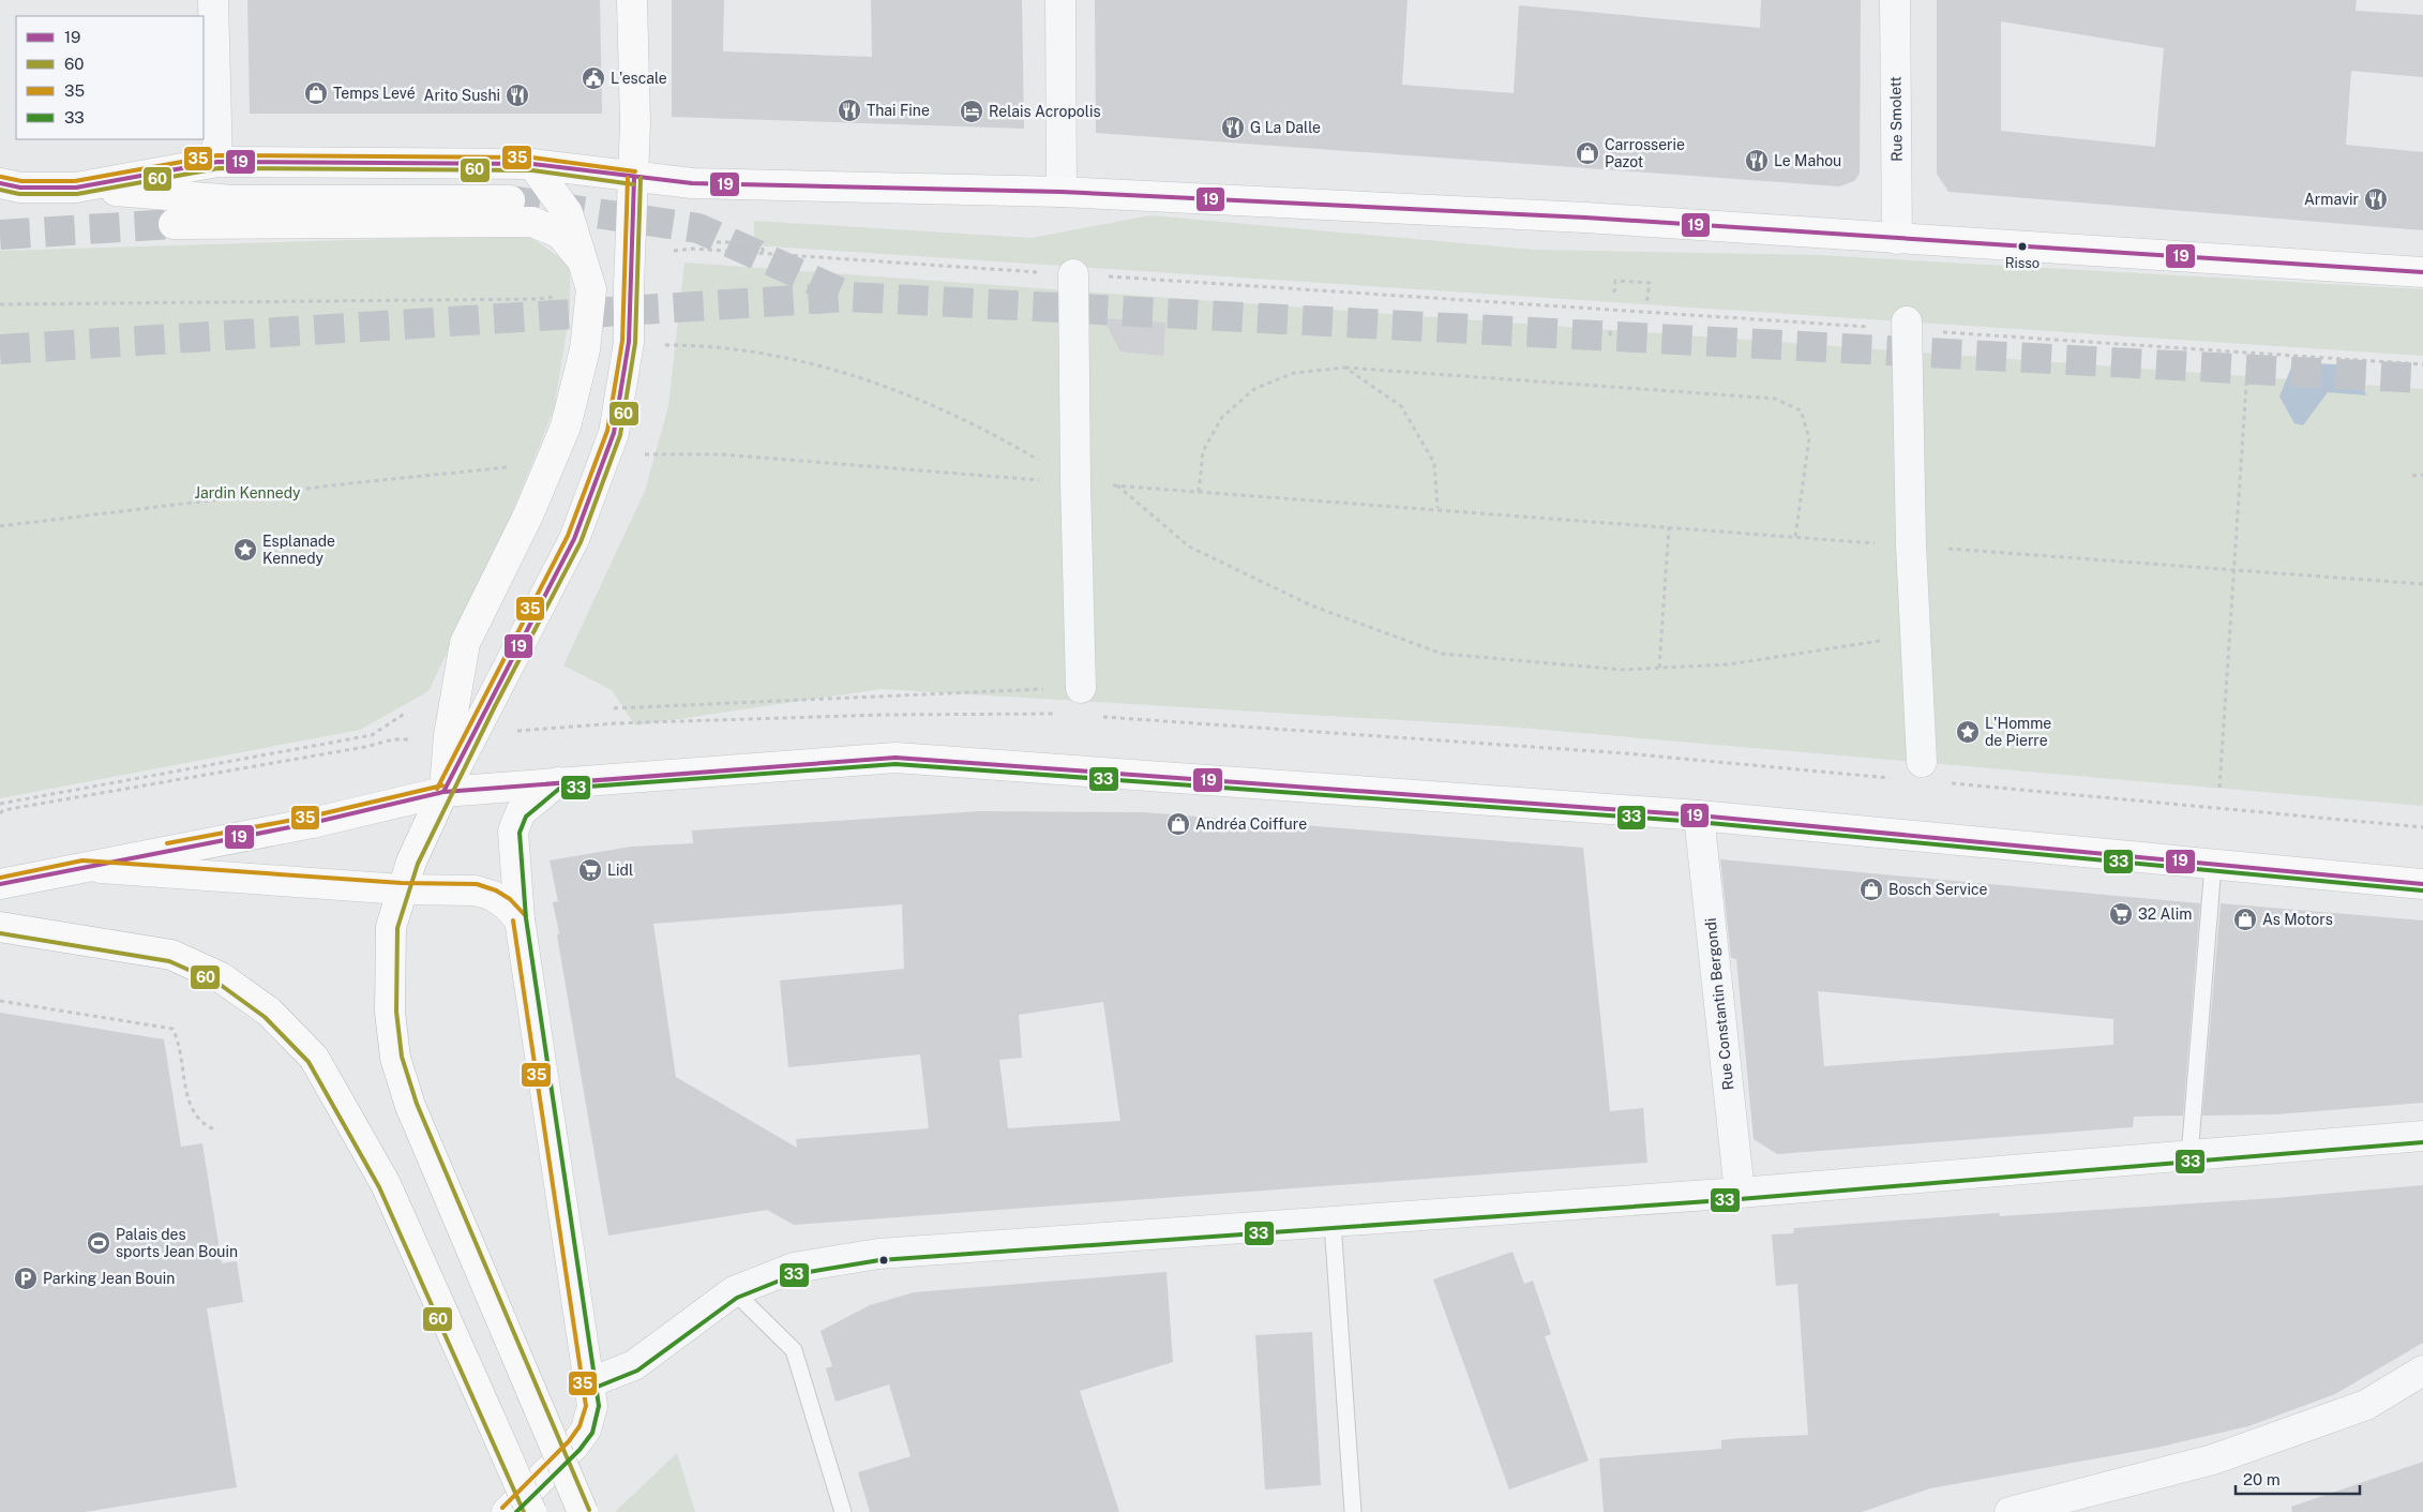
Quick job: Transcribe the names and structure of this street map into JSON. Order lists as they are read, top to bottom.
{
  "streets": {
    "street": ["Rue Smolett", "Rue Constantin Bergondi"]
  },
  "parks": ["Jardin Kennedy"],
  "places": {
    "public building": ["L'escale"],
    "shop": [
      "Temps Levé",
      "Carrosserie Pazot",
      "Andréa Coiffure",
      "Bosch Service",
      "As Motors"
    ],
    "restaurant": [
      "Arito Sushi",
      "Thai Fine",
      "G La Dalle",
      "Le Mahou",
      "Armavir"
    ],
    "hotel": ["Relais Acropolis"],
    "other": ["Risso"],
    "place": ["Esplanade Kennedy", "L'Homme de Pierre"],
    "supermarket": ["Lidl", "32 Alim"],
    "sports": ["Palais des sports Jean Bouin"],
    "parking": ["Parking Jean Bouin"]
  },
  "lines": [
    "transit line 35",
    "transit line 19",
    "transit line 60",
    "transit line 33"
  ],
  "legend": [
    "19",
    "60",
    "35",
    "33"
  ],
  "scale_bar": "20 m"
}
